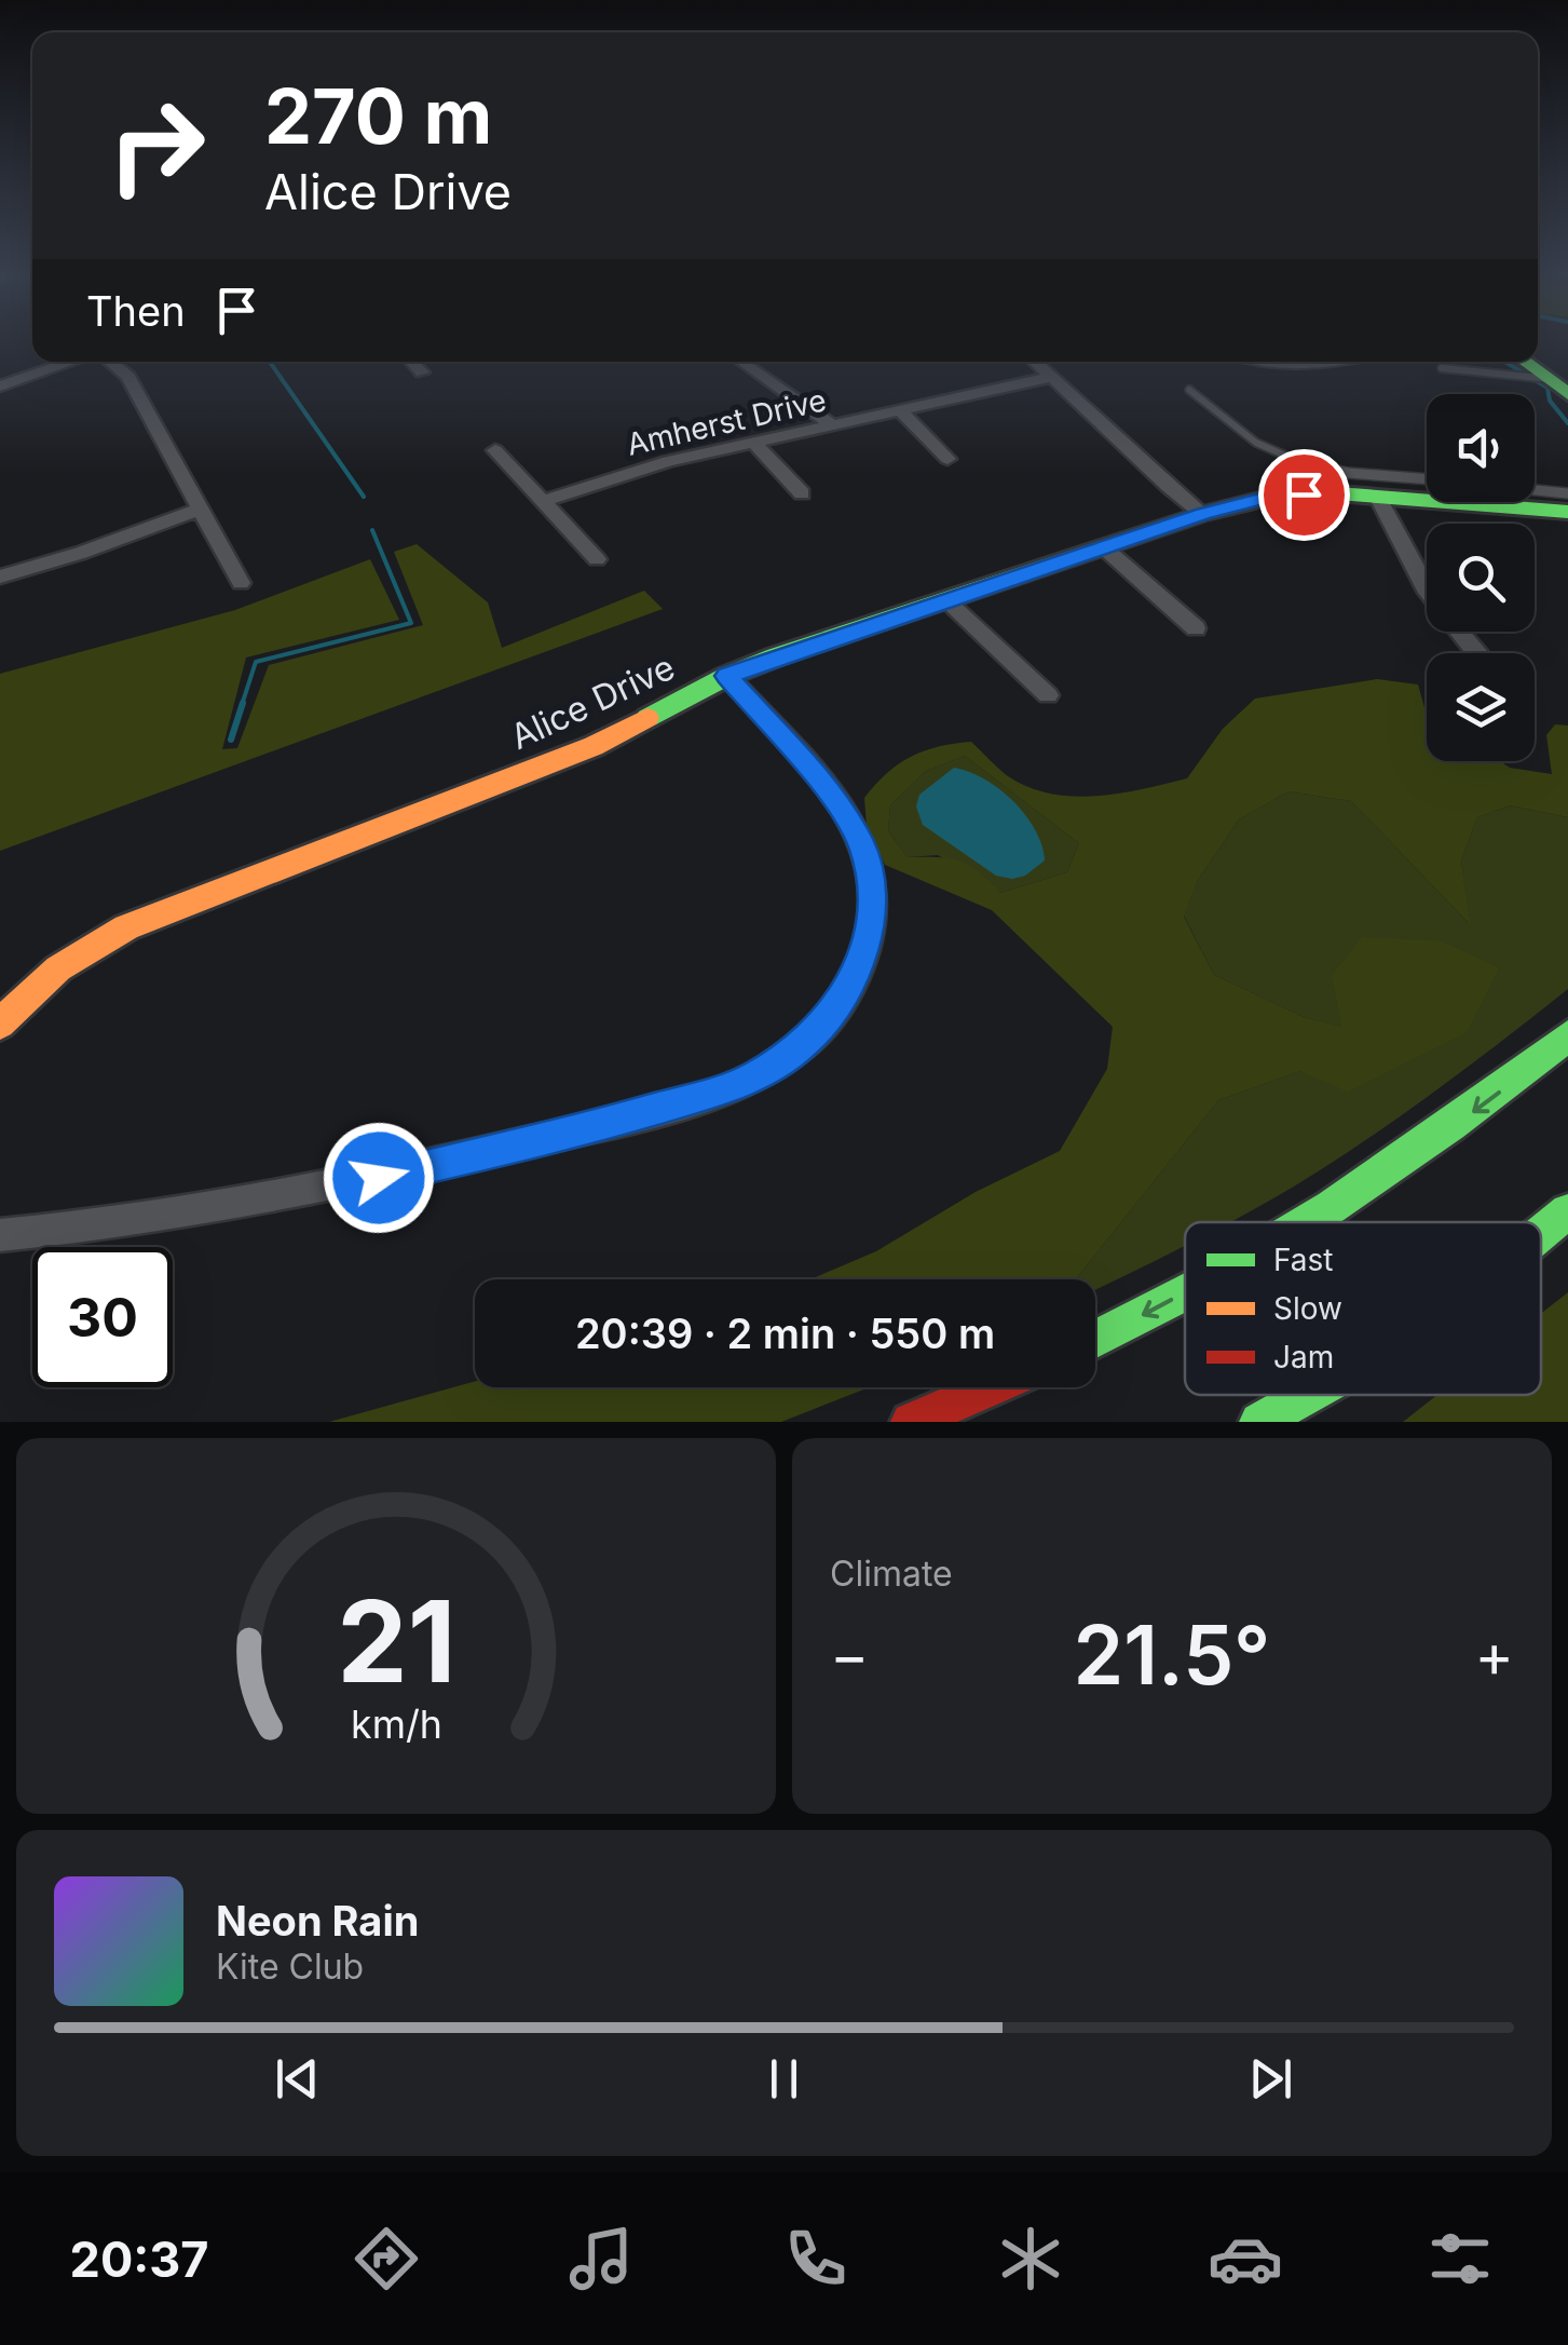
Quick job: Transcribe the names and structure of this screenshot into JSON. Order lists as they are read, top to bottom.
{
  "streets": {
    "main road": ["Alice Drive"],
    "street": ["Amherst Drive"]
  },
  "legend": ["Fast", "Slow", "Jam"],
  "page": {
    "turn": ["270 m", "Alice Drive"],
    "then": "Then",
    "limit": "30",
    "trip": "20:39 · 2 min · 550 m",
    "tile": "Climate",
    "heat": ["−", "21.5°", "+"],
    "song": ["Neon Rain", "Kite Club"],
    "tabs": "20:37",
    "gauge": ["21", "km/h"]
  }
}
